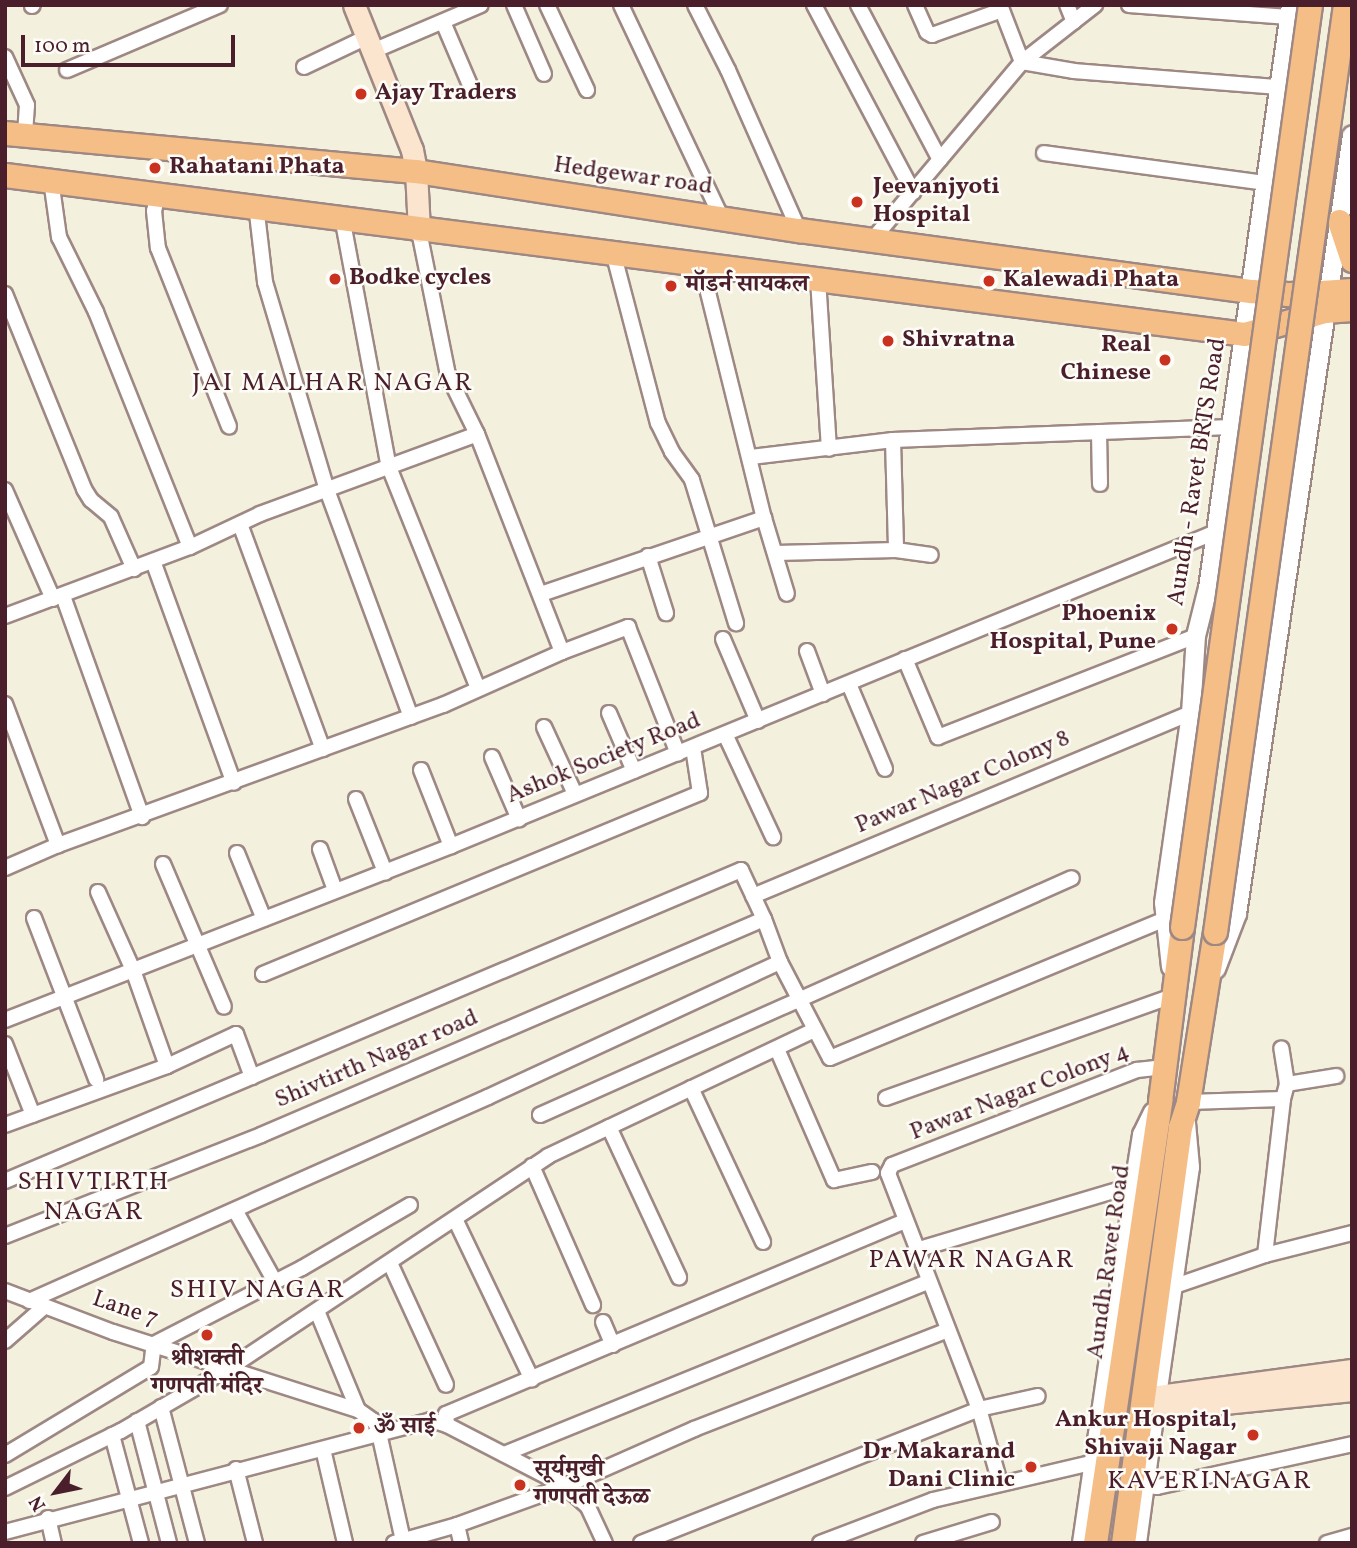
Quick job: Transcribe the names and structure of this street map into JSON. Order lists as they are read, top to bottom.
{
  "streets": {
    "main road": ["Hedgewar road", "Aundh Ravet Road"],
    "street": [
      "Aundh - Ravet BRTS Road",
      "Ashok Society Road",
      "Pawar Nagar Colony 8",
      "Shivtirth Nagar road",
      "Pawar Nagar Colony 4",
      "Lane 7"
    ]
  },
  "crossings": [
    ["Hedgewar road", "Aundh - Ravet BRTS Road"],
    ["Aundh - Ravet BRTS Road", "Ashok Society Road"],
    ["Aundh - Ravet BRTS Road", "Pawar Nagar Colony 8"],
    ["Aundh - Ravet BRTS Road", "Aundh Ravet Road"],
    ["Pawar Nagar Colony 4", "Aundh Ravet Road"]
  ],
  "districts": [
    "JAI MALHAR NAGAR",
    "SHIVTIRTH NAGAR",
    "PAWAR NAGAR",
    "SHIV NAGAR",
    "KAVERINAGAR"
  ],
  "places": [
    "Ajay Traders",
    "Rahatani Phata",
    "Jeevanjyoti Hospital",
    "Bodke cycles",
    "Kalewadi Phata",
    "मॉडर्न सायकल",
    "Shivratna",
    "Real Chinese",
    "Phoenix Hospital, Pune",
    "श्रीशक्ती गणपती मंदिर",
    "ॐ साई",
    "Ankur Hospital, Shivaji Nagar",
    "Dr Makarand Dani Clinic",
    "सूर्यमुखी गणपती देऊळ"
  ],
  "scale_bar": "100 m",
  "north": "bottom left"
}
